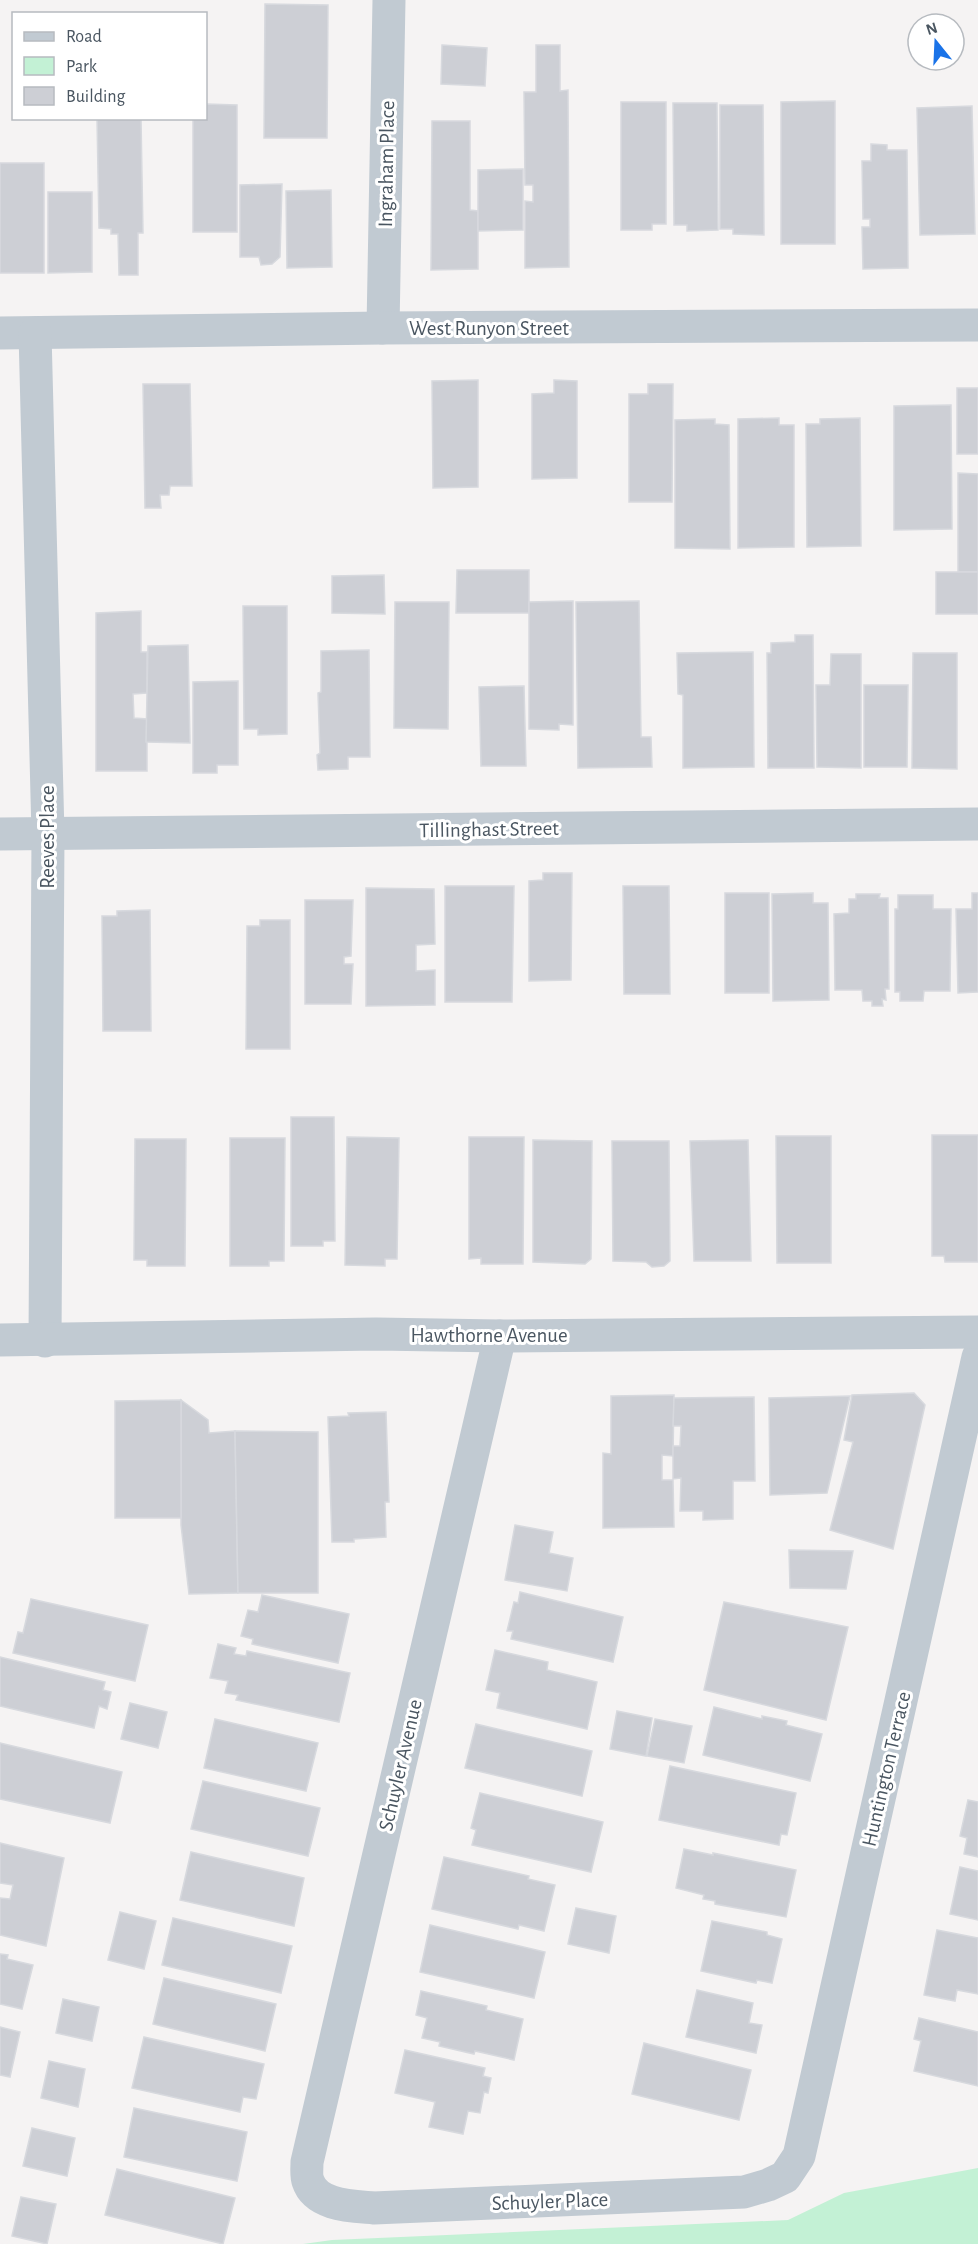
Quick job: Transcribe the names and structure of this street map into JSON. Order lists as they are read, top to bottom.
{
  "streets": {
    "street": [
      "Ingraham Place",
      "West Runyon Street",
      "Tillinghast Street",
      "Reeves Place",
      "Hawthorne Avenue",
      "Schuyler Avenue",
      "Huntington Terrace",
      "Schuyler Place"
    ]
  },
  "crossings": [
    ["Ingraham Place", "West Runyon Street"],
    ["West Runyon Street", "Reeves Place"],
    ["Tillinghast Street", "Reeves Place"],
    ["Reeves Place", "Hawthorne Avenue"],
    ["Hawthorne Avenue", "Schuyler Avenue"],
    ["Schuyler Avenue", "Schuyler Place"],
    ["Huntington Terrace", "Schuyler Place"]
  ],
  "legend": ["Road", "Park", "Building"],
  "north": "top"
}
